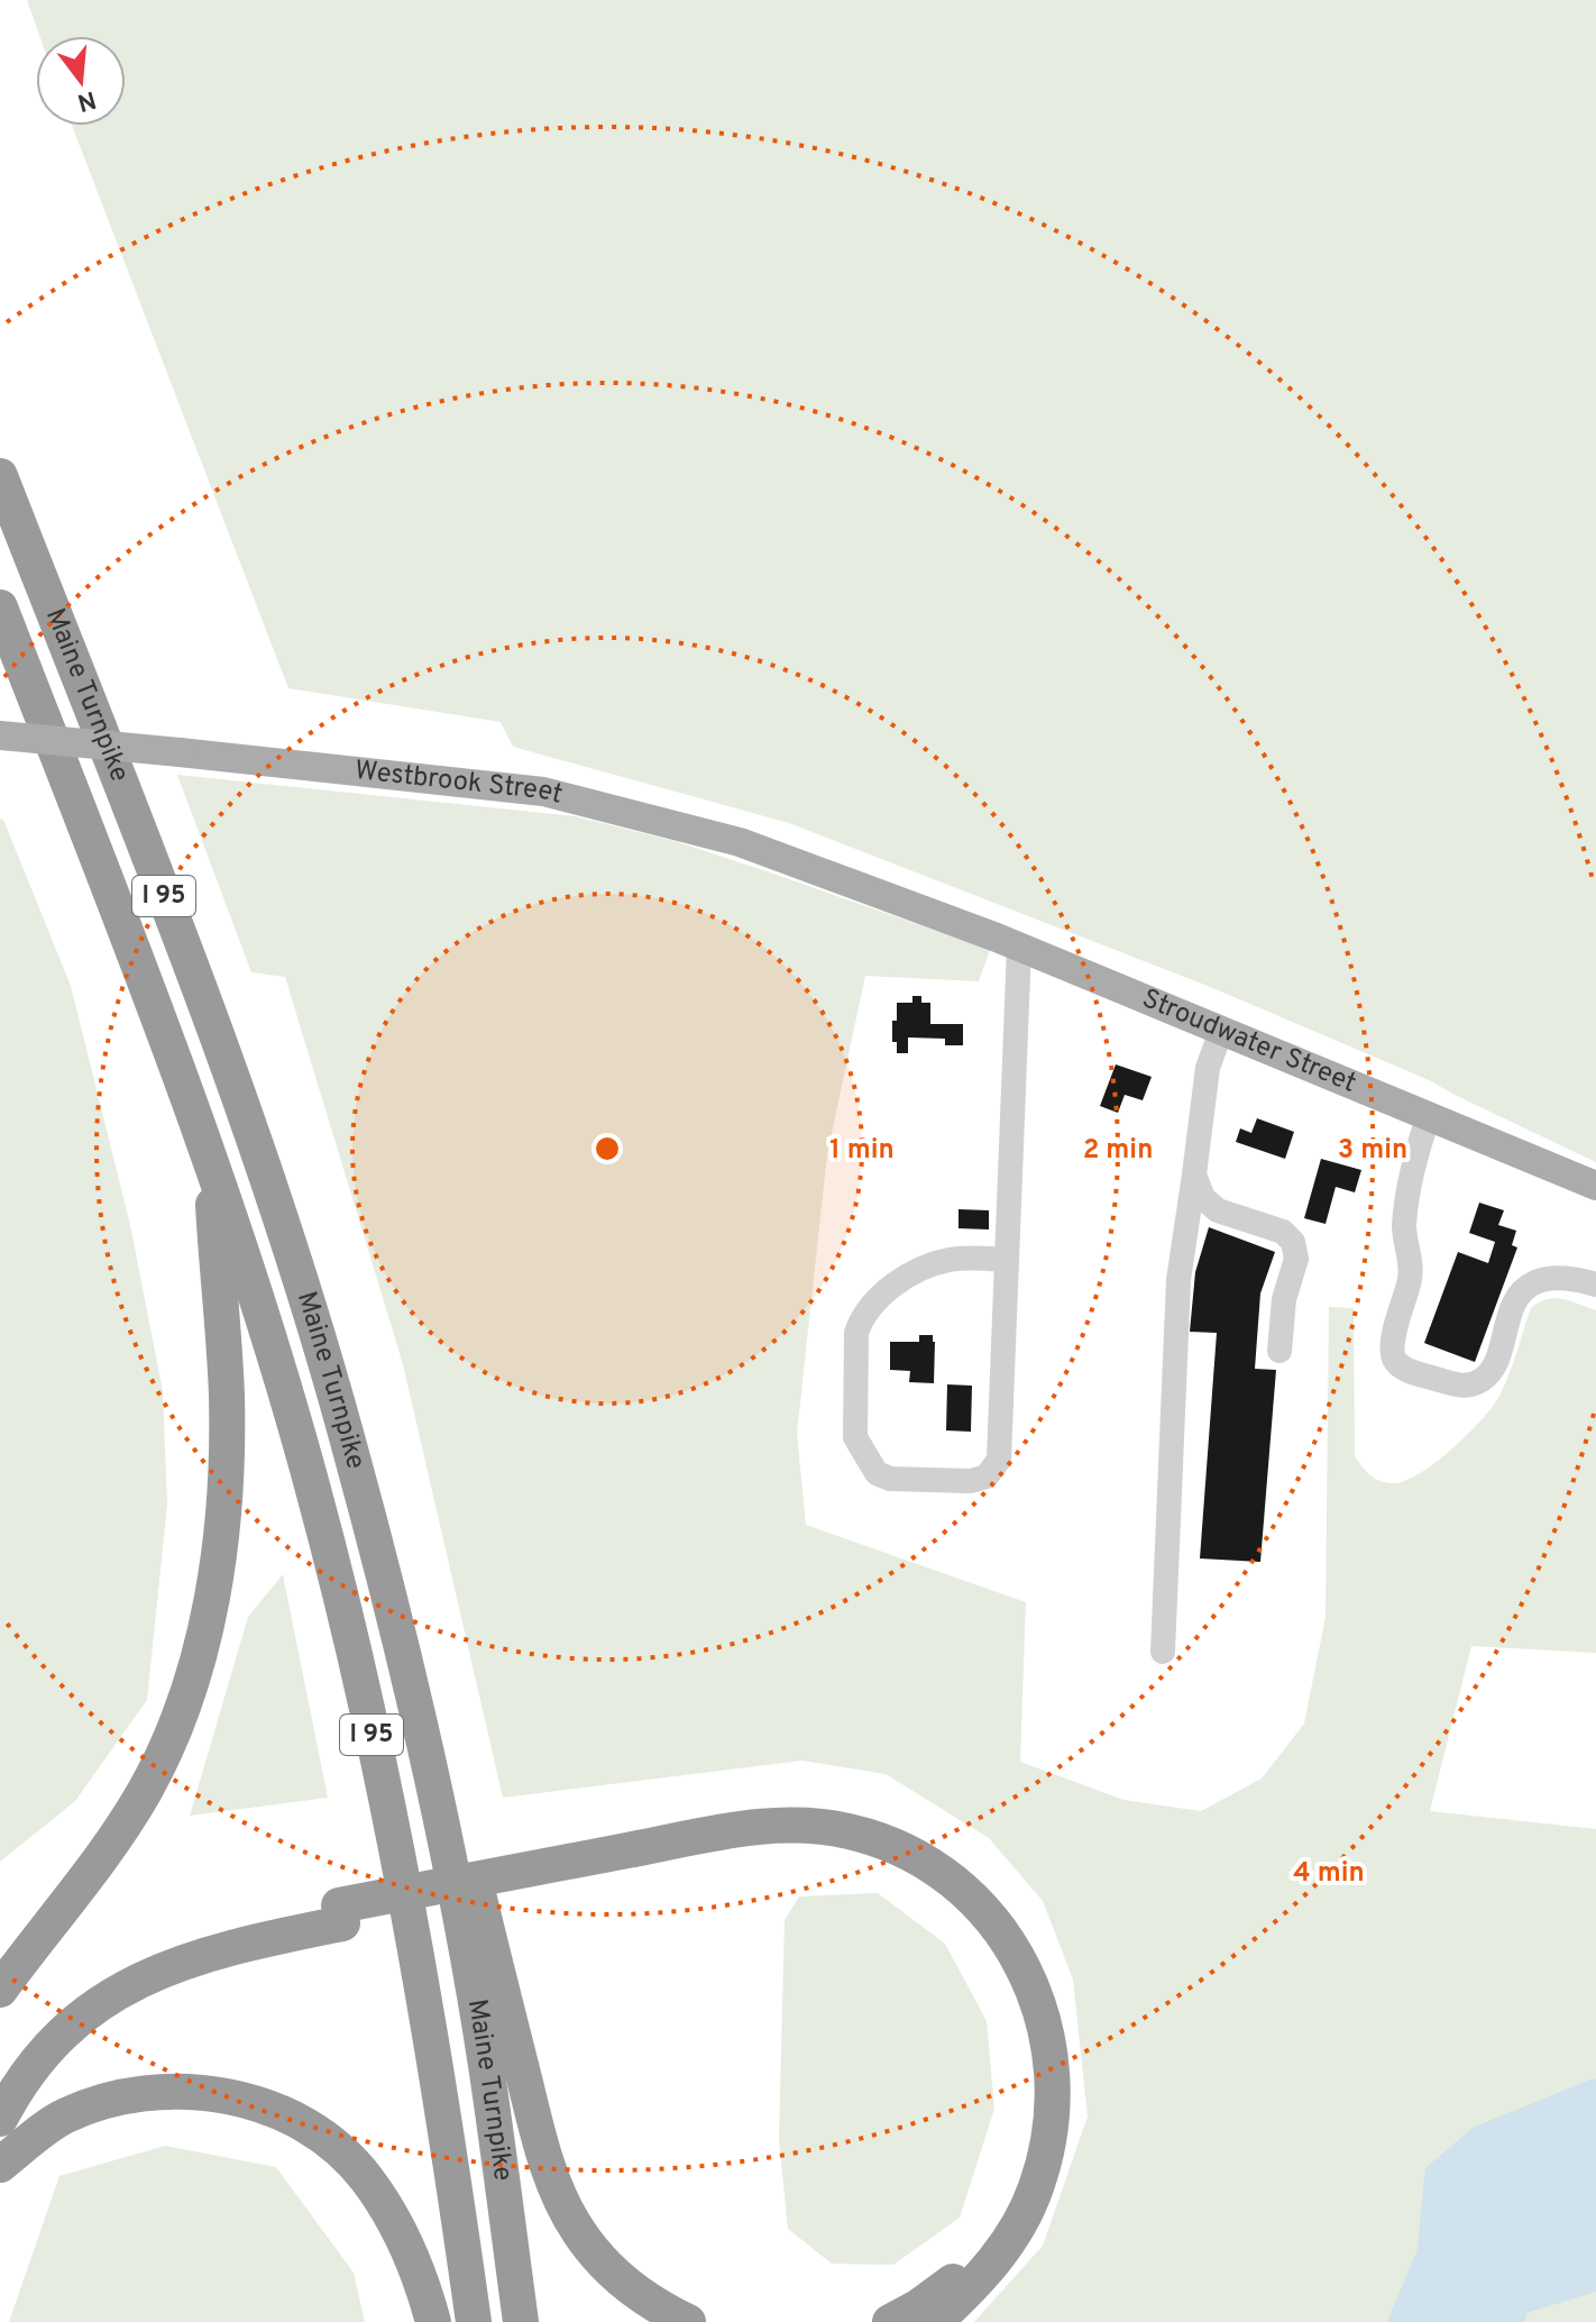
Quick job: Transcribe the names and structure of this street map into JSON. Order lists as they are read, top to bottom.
{
  "streets": {
    "highway": ["Maine Turnpike", "I 95"],
    "main road": ["Westbrook Street", "Stroudwater Street"]
  },
  "crossings": [
    ["Westbrook Street", "Stroudwater Street"]
  ],
  "north": "bottom",
  "rings": [
    "1 min",
    "2 min",
    "3 min",
    "4 min"
  ]
}
